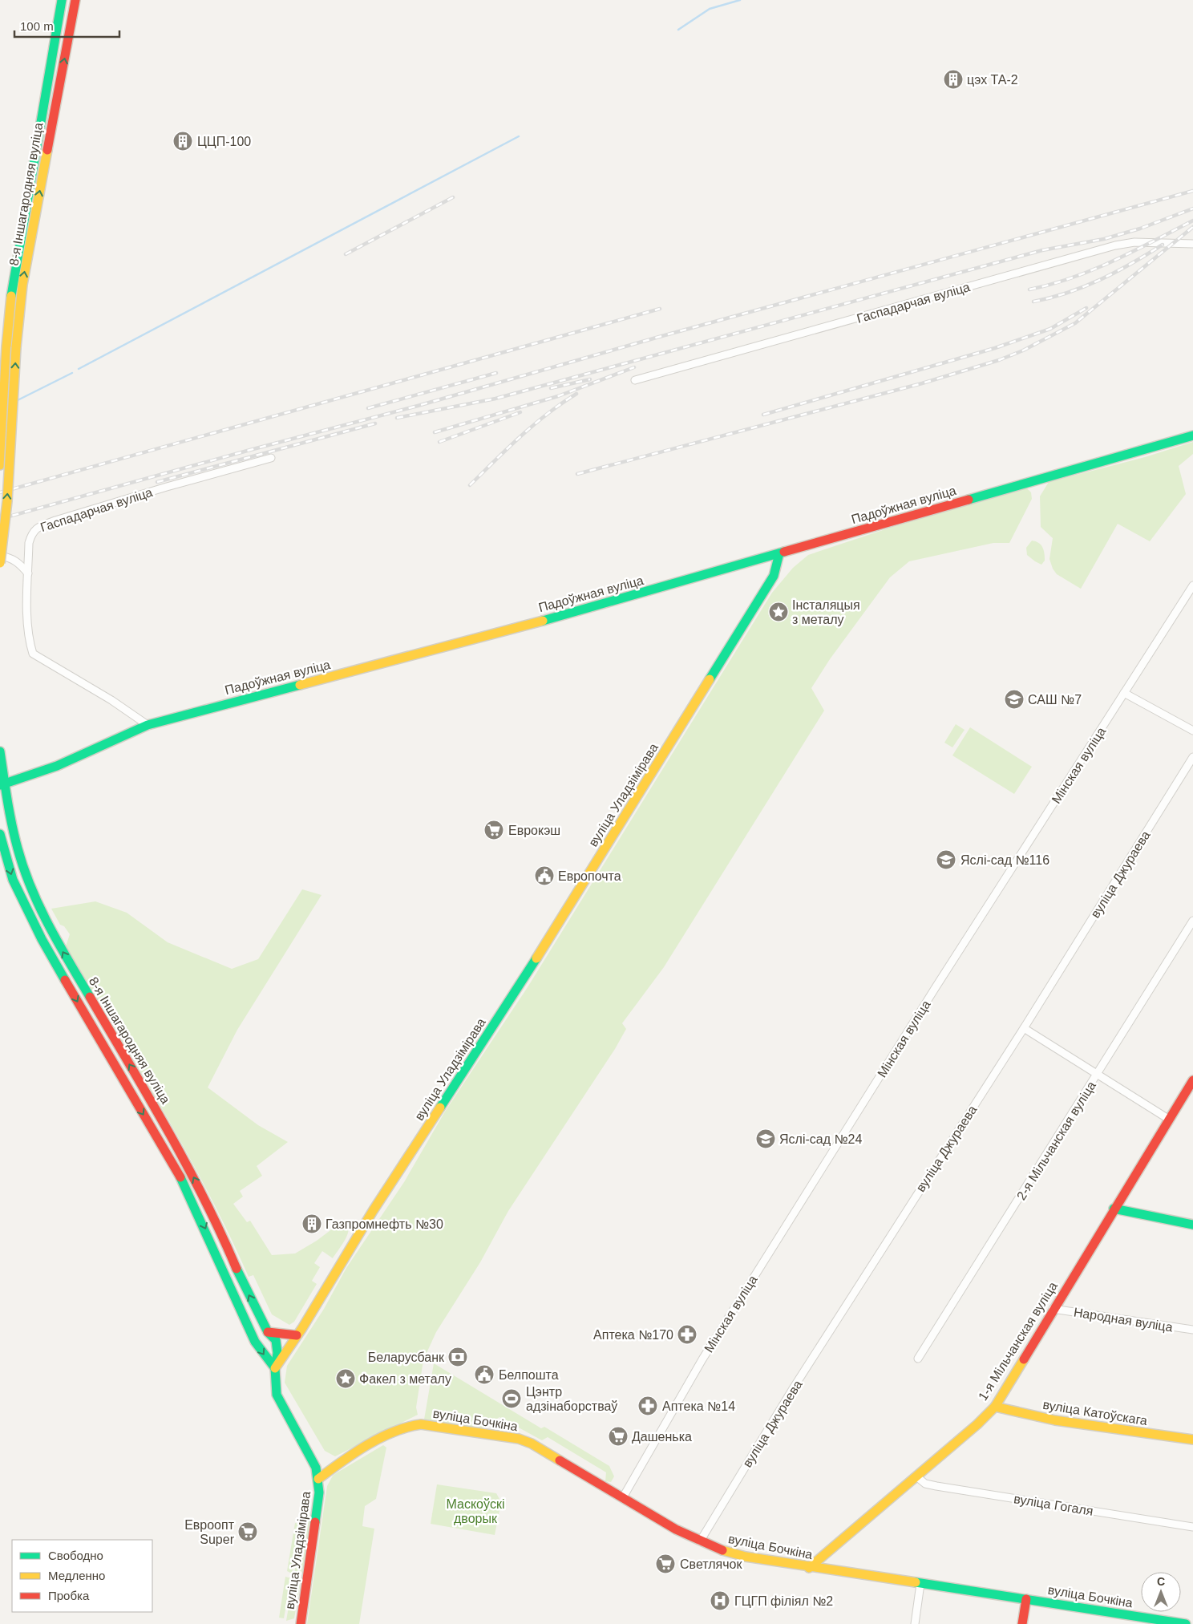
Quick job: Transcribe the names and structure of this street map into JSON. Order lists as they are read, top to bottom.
{
  "streets": {
    "main road": [
      "8-я Іншагародняя вуліца",
      "Падоўжная вуліца",
      "вуліца Уладзімірава",
      "1-я Мільчанская вуліца",
      "вуліца Катоўскага",
      "вуліца Бочкіна"
    ],
    "street": [
      "Гаспадарчая вуліца",
      "Мінская вуліца",
      "вуліца Джураева",
      "2-я Мільчанская вуліца",
      "Народная вуліца",
      "вуліца Гогаля"
    ]
  },
  "crossings": [
    ["8-я Іншагародняя вуліца", "Падоўжная вуліца"],
    ["8-я Іншагародняя вуліца", "вуліца Уладзімірава"],
    ["Гаспадарчая вуліца", "Падоўжная вуліца"],
    ["Падоўжная вуліца", "вуліца Уладзімірава"],
    ["Мінская вуліца", "вуліца Бочкіна"],
    ["вуліца Уладзімірава", "вуліца Бочкіна"],
    ["вуліца Джураева", "вуліца Бочкіна"],
    ["Народная вуліца", "1-я Мільчанская вуліца"],
    ["1-я Мільчанская вуліца", "вуліца Катоўскага"],
    ["1-я Мільчанская вуліца", "вуліца Бочкіна"],
    ["1-я Мільчанская вуліца", "вуліца Гогаля"]
  ],
  "parks": ["Маскоўскі дворык"],
  "places": {
    "building": ["цэх ТА-2", "ЦЦП-100", "Газпромнефть №30"],
    "place": ["Інсталяцыя з металу", "Факел з металу"],
    "school or university": ["САШ №7", "Яслі-сад №116", "Яслі-сад №24"],
    "supermarket": [
      "Еврокэш",
      "Дашенька",
      "Евроопт Super",
      "Светлячок"
    ],
    "public building": ["Европочта", "Белпошта"],
    "pharmacy": ["Аптека №170", "Аптека №14"],
    "bank": ["Беларусбанк"],
    "sports": ["Цэнтр адзінаборстваў"],
    "hospital": ["ГЦГП філіял №2"]
  },
  "legend": ["Свободно", "Медленно", "Пробка"],
  "scale_bar": "100 m",
  "north": "top"
}
